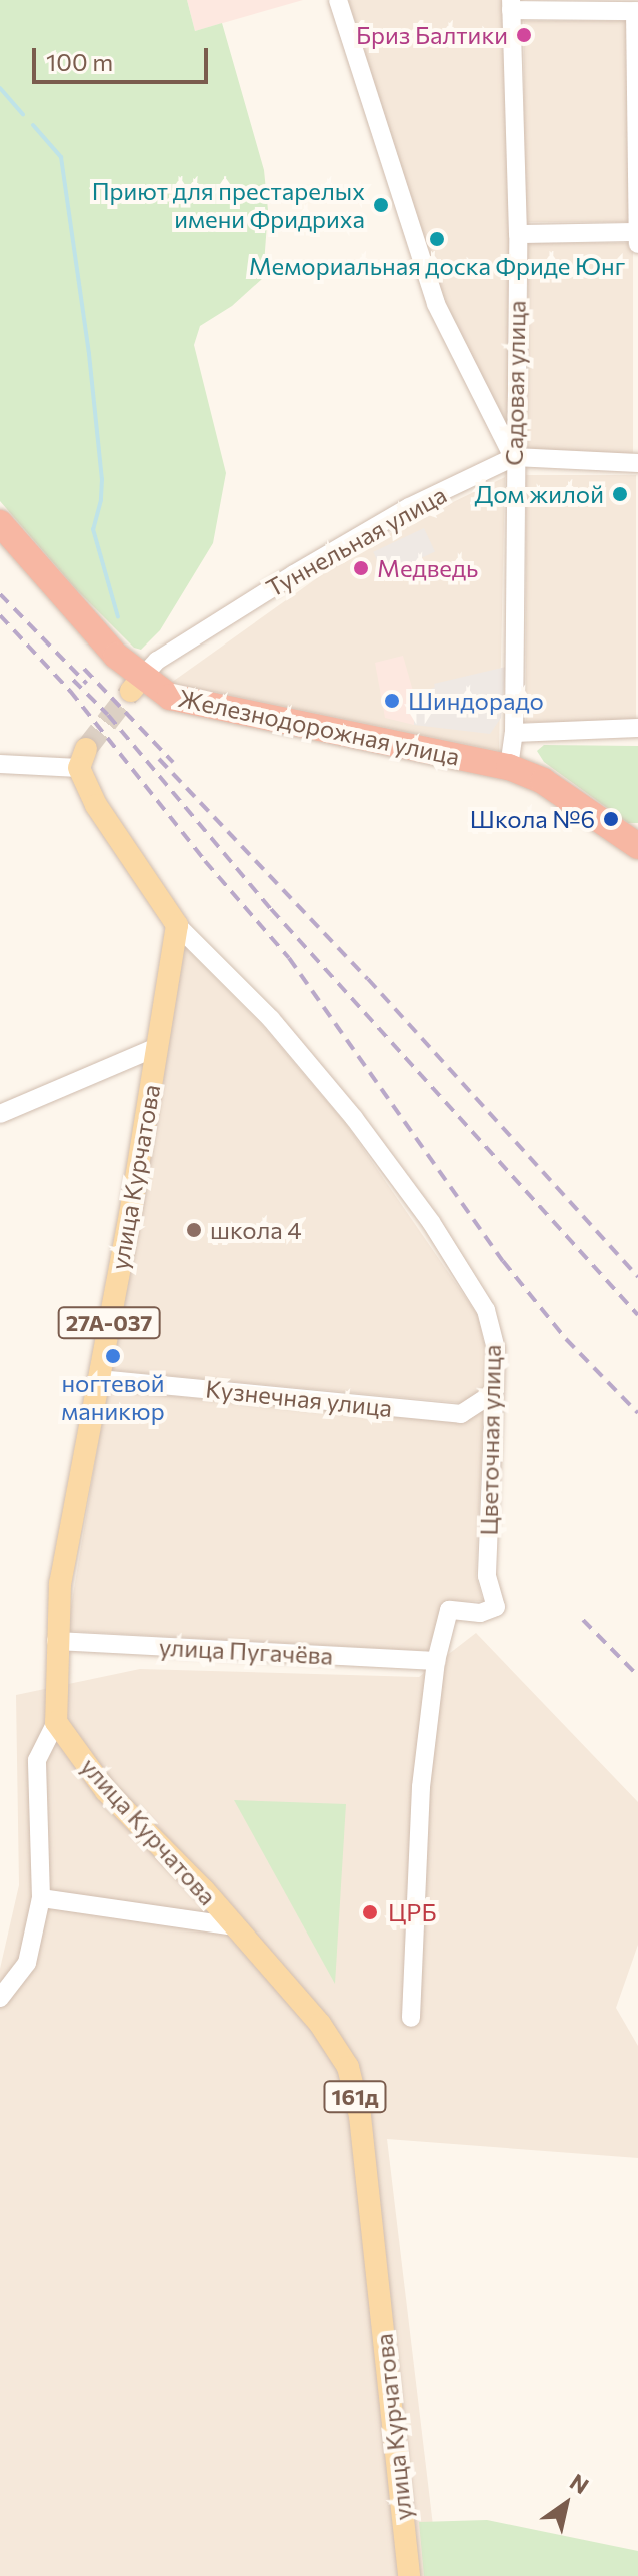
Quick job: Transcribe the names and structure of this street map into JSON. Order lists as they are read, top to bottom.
{
  "streets": {
    "highway": ["Железнодорожная улица"],
    "main road": ["улица Курчатова", "27А-037", "161д"],
    "street": [
      "Садовая улица",
      "Туннельная улица",
      "Кузнечная улица",
      "Цветочная улица",
      "улица Пугачёва"
    ]
  },
  "crossings": [
    ["Садовая улица", "Туннельная улица"],
    ["Садовая улица", "Железнодорожная улица"],
    ["Туннельная улица", "Железнодорожная улица"],
    ["улица Курчатова", "Кузнечная улица"],
    ["улица Курчатова", "Цветочная улица"],
    ["улица Курчатова", "улица Пугачёва"],
    ["Кузнечная улица", "Цветочная улица"],
    ["Цветочная улица", "улица Пугачёва"]
  ],
  "places": [
    "Бриз Балтики",
    "Приют для престарелых имени Фридриха",
    "Мемориальная доска Фриде Юнг",
    "Дом жилой",
    "Медведь",
    "Шиндорадо",
    "Школа №6",
    "школа 4",
    "ногтевой маникюр",
    "ЦРБ"
  ],
  "scale_bar": "100 m",
  "north": "top right"
}
